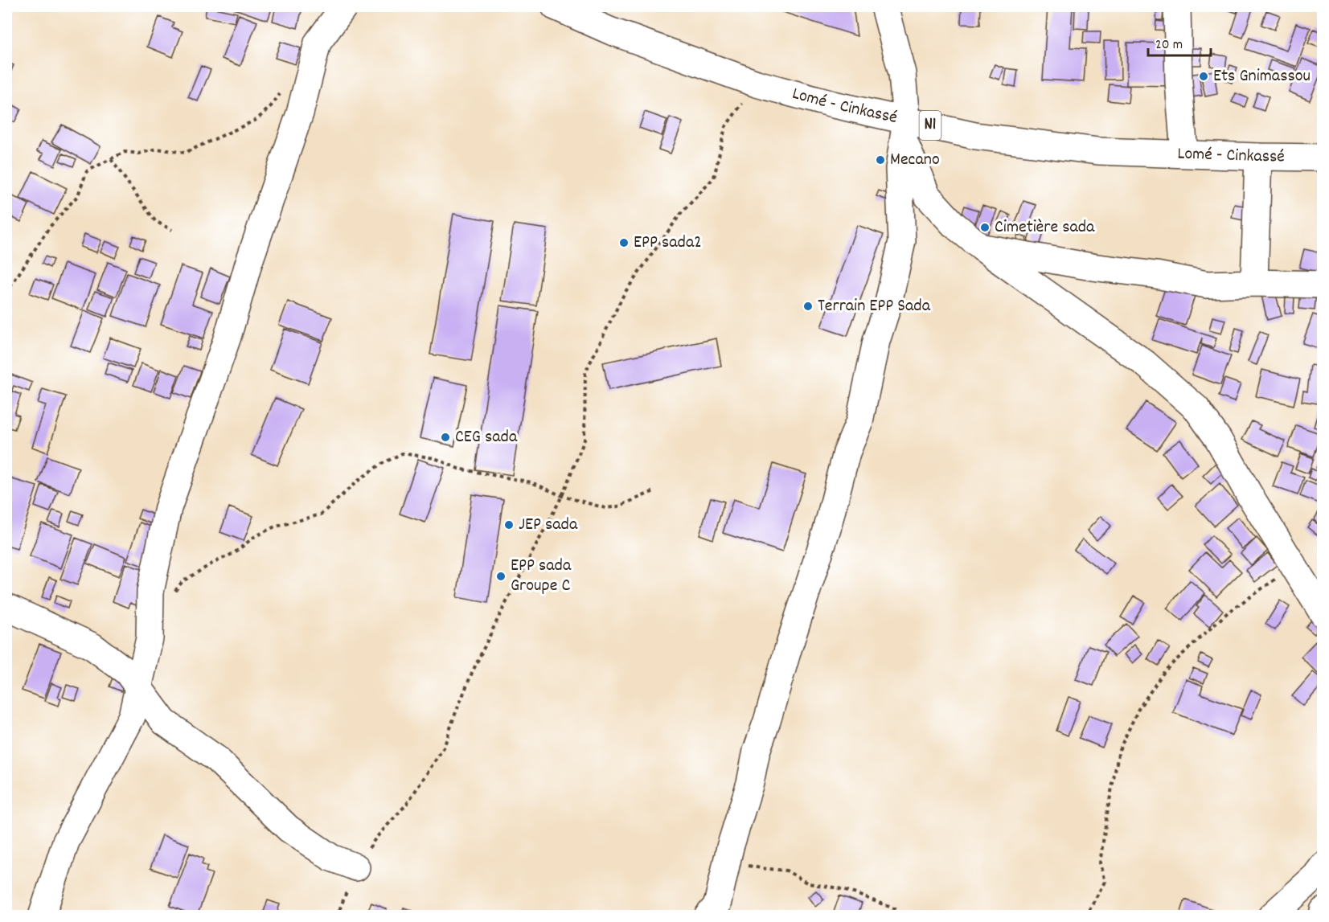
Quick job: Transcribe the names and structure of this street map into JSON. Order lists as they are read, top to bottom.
{
  "streets": {
    "main road": ["Lomé - Cinkassé", "N1"]
  },
  "places": [
    "Ets Gnimassou",
    "Mecano",
    "Cimetière sada",
    "EPP sada2",
    "Terrain EPP Sada",
    "CEG sada",
    "JEP sada",
    "EPP sada Groupe C"
  ],
  "scale_bar": "20 m"
}
